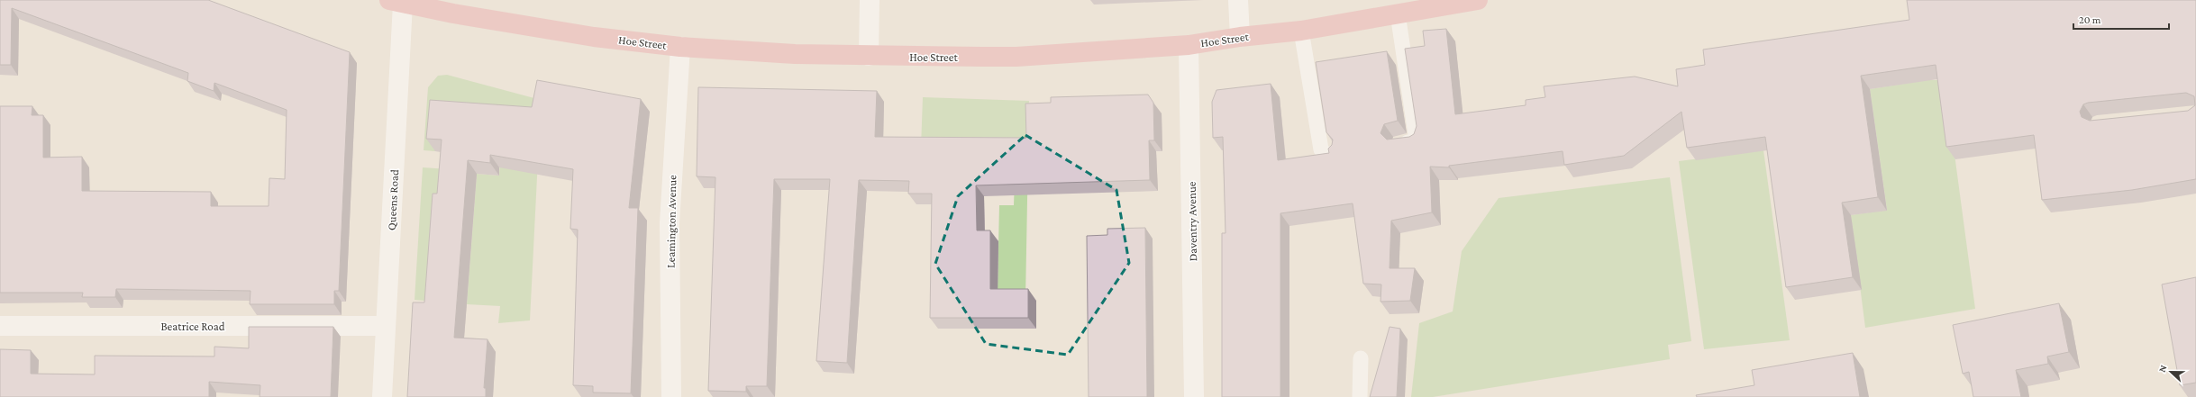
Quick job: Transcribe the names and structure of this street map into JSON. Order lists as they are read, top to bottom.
{
  "streets": {
    "main road": ["Hoe Street"],
    "street": [
      "Queens Road",
      "Leamington Avenue",
      "Daventry Avenue",
      "Beatrice Road"
    ]
  },
  "crossings": [
    ["Hoe Street", "Queens Road"],
    ["Hoe Street", "Leamington Avenue"],
    ["Hoe Street", "Daventry Avenue"],
    ["Queens Road", "Beatrice Road"]
  ],
  "scale_bar": "20 m",
  "north": "left"
}
